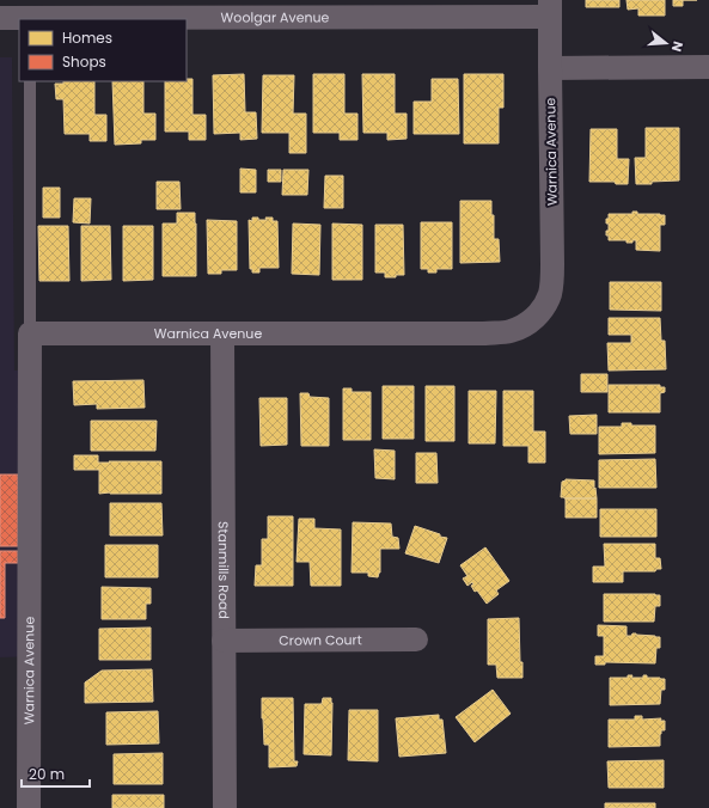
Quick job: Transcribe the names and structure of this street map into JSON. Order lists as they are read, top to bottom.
{
  "streets": {
    "street": [
      "Woolgar Avenue",
      "Warnica Avenue",
      "Stanmills Road",
      "Crown Court"
    ]
  },
  "crossings": [
    ["Woolgar Avenue", "Warnica Avenue"],
    ["Warnica Avenue", "Stanmills Road"],
    ["Stanmills Road", "Crown Court"]
  ],
  "legend": ["Homes", "Shops"],
  "scale_bar": "20 m",
  "north": "right"
}
